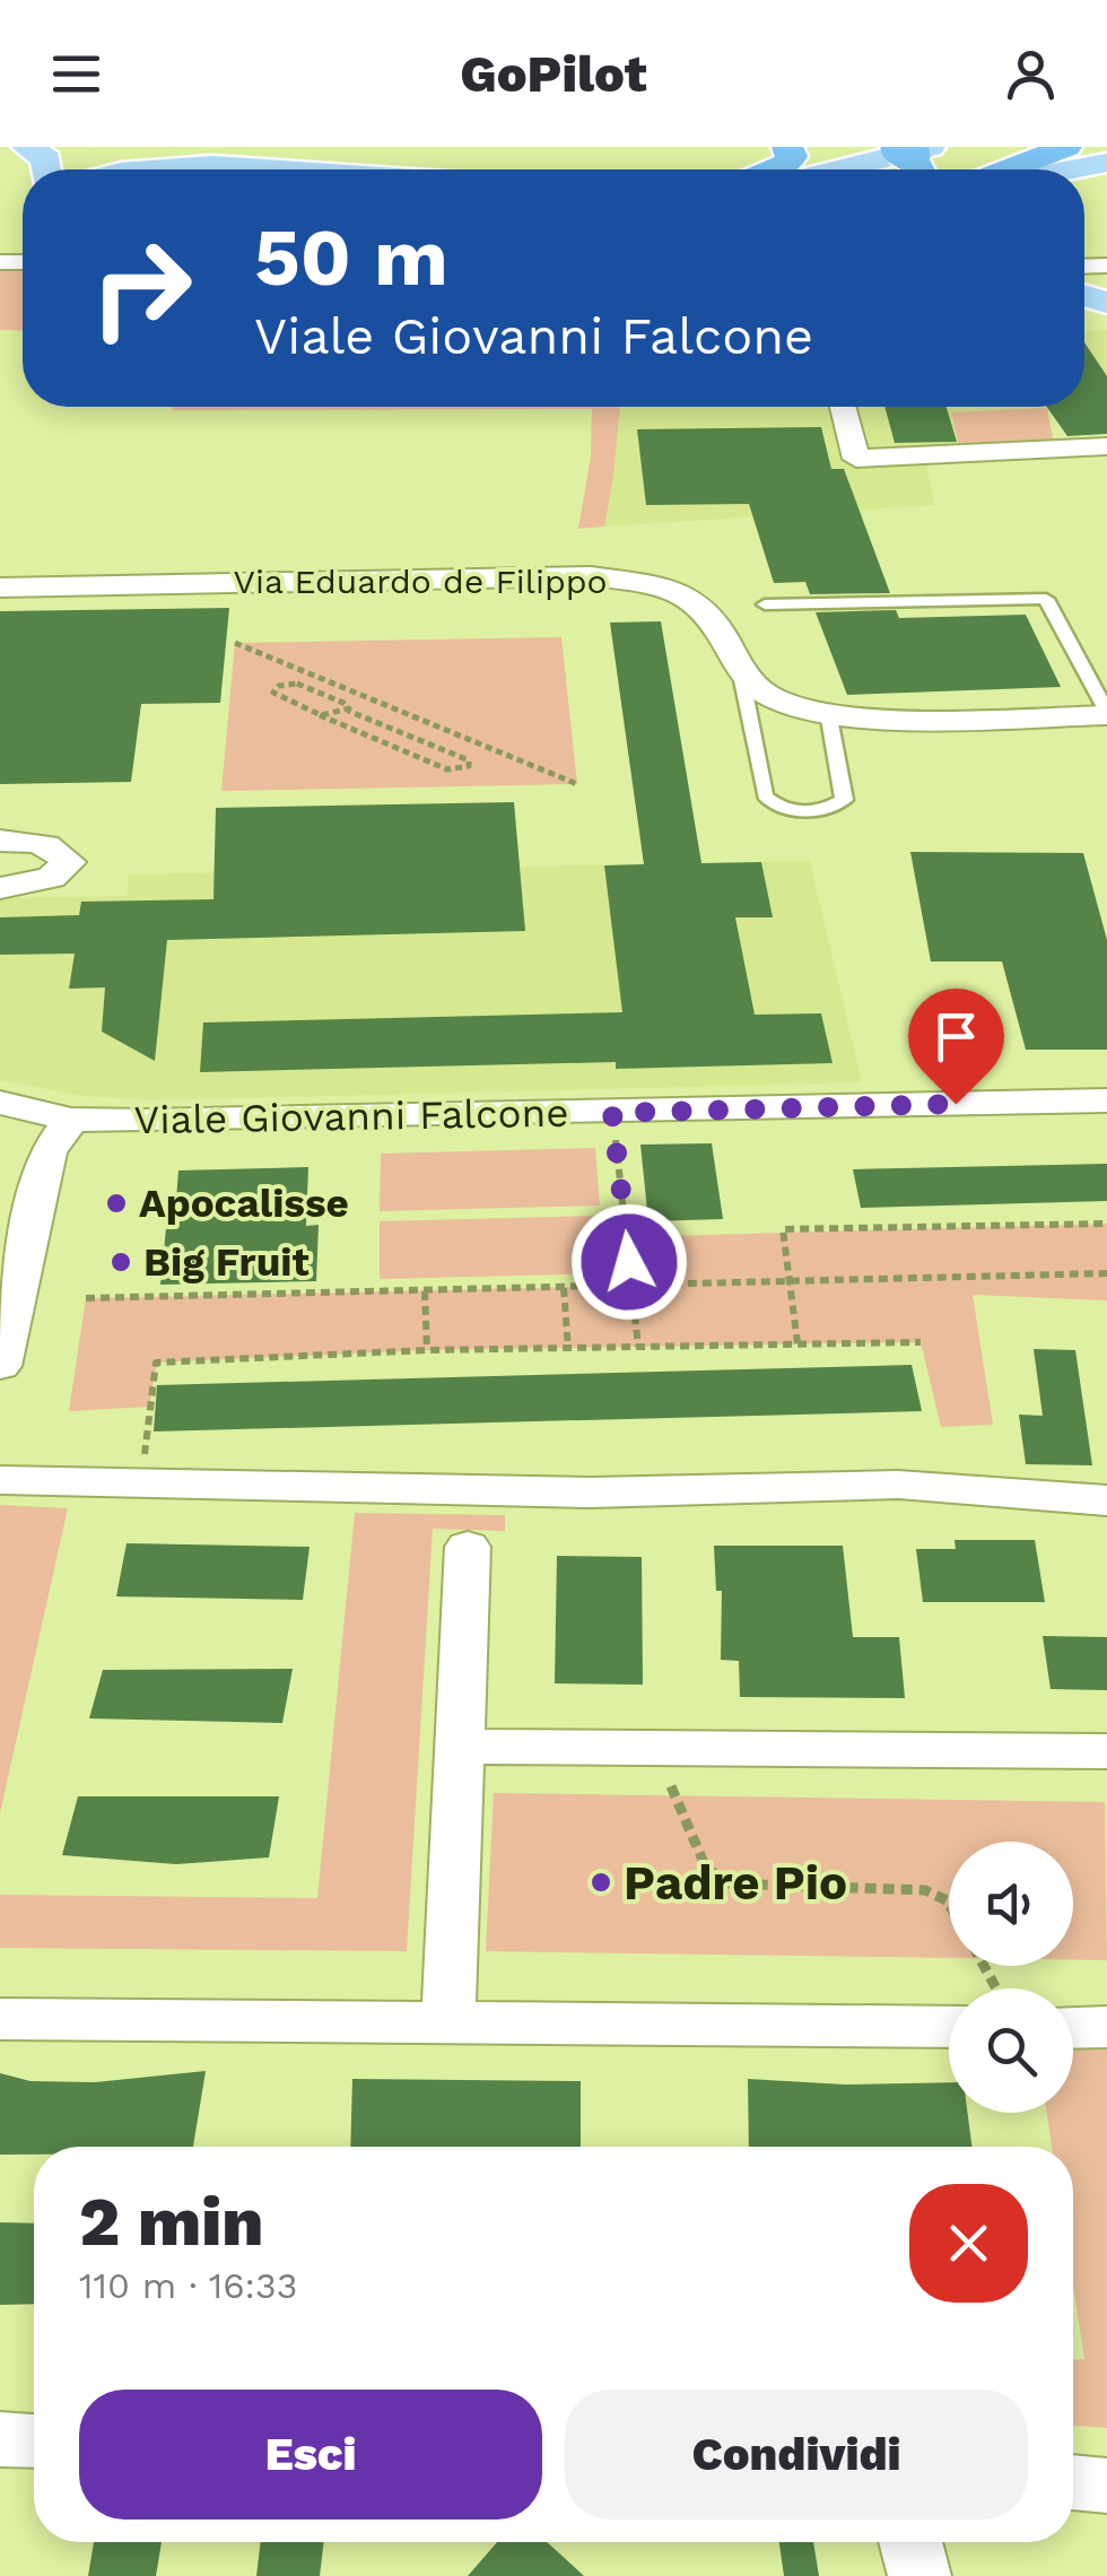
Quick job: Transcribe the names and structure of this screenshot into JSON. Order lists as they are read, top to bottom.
{
  "streets": {
    "street": ["Via Eduardo de Filippo", "Viale Giovanni Falcone"]
  },
  "places": ["Apocalisse", "Big Fruit", "Padre Pio"],
  "page": {
    "header": "GoPilot",
    "turn": ["50 m", "Viale Giovanni Falcone"],
    "heading": ["2 min", "110 m · 16:33"],
    "buttons": ["Esci", "Condividi"]
  }
}
